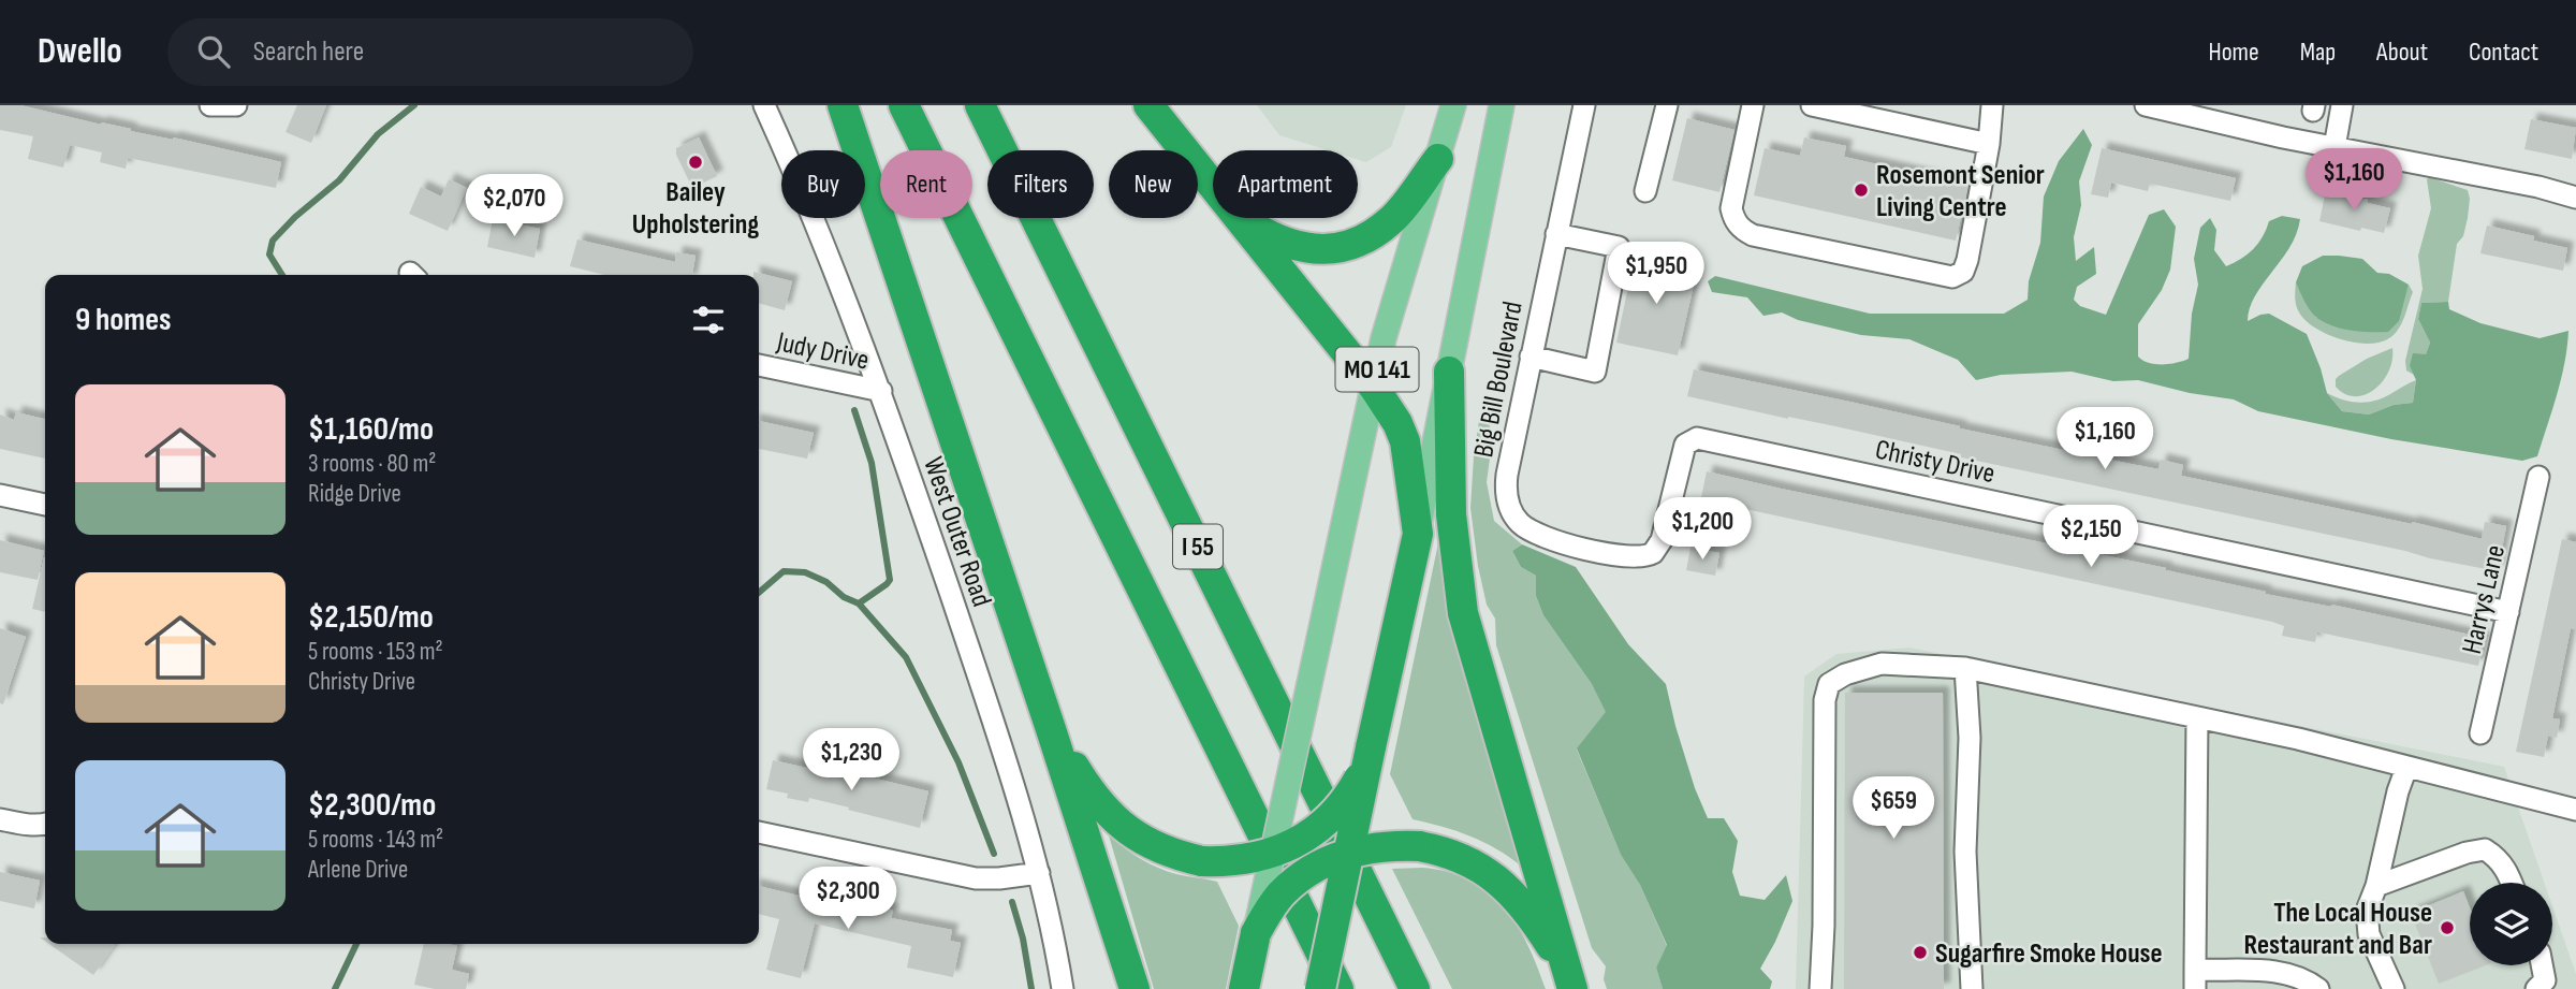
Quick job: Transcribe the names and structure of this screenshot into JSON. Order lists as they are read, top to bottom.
{
  "streets": {
    "highway": ["MO 141", "I 55"],
    "street": [
      "Judy Drive",
      "Big Bill Boulevard",
      "Christy Drive",
      "West Outer Road",
      "Harrys Lane"
    ]
  },
  "crossings": [
    ["Judy Drive", "West Outer Road"],
    ["Big Bill Boulevard", "Christy Drive"],
    ["Christy Drive", "Harrys Lane"]
  ],
  "places": [
    "Bailey Upholstering",
    "Rosemont Senior Living Centre",
    "The Local House Restaurant and Bar",
    "Sugarfire Smoke House"
  ],
  "page": {
    "header": "Dwello",
    "search": "Search here",
    "nav": [
      "Home",
      "Map",
      "About",
      "Contact"
    ],
    "price": [
      "$1,160",
      "$2,070",
      "$1,950",
      "$1,160",
      "$1,200",
      "$2,150",
      "$1,230",
      "$659",
      "$2,300"
    ],
    "chip": [
      "Buy",
      "Rent",
      "Filters",
      "New",
      "Apartment"
    ],
    "heading": "9 homes",
    "list": [
      {
        "name": "$1,160/mo",
        "note": "3 rooms · 80 m² · Ridge Drive"
      },
      {
        "name": "$2,150/mo",
        "note": "5 rooms · 153 m² · Christy Drive"
      },
      {
        "name": "$2,300/mo",
        "note": "5 rooms · 143 m² · Arlene Drive"
      }
    ]
  }
}
